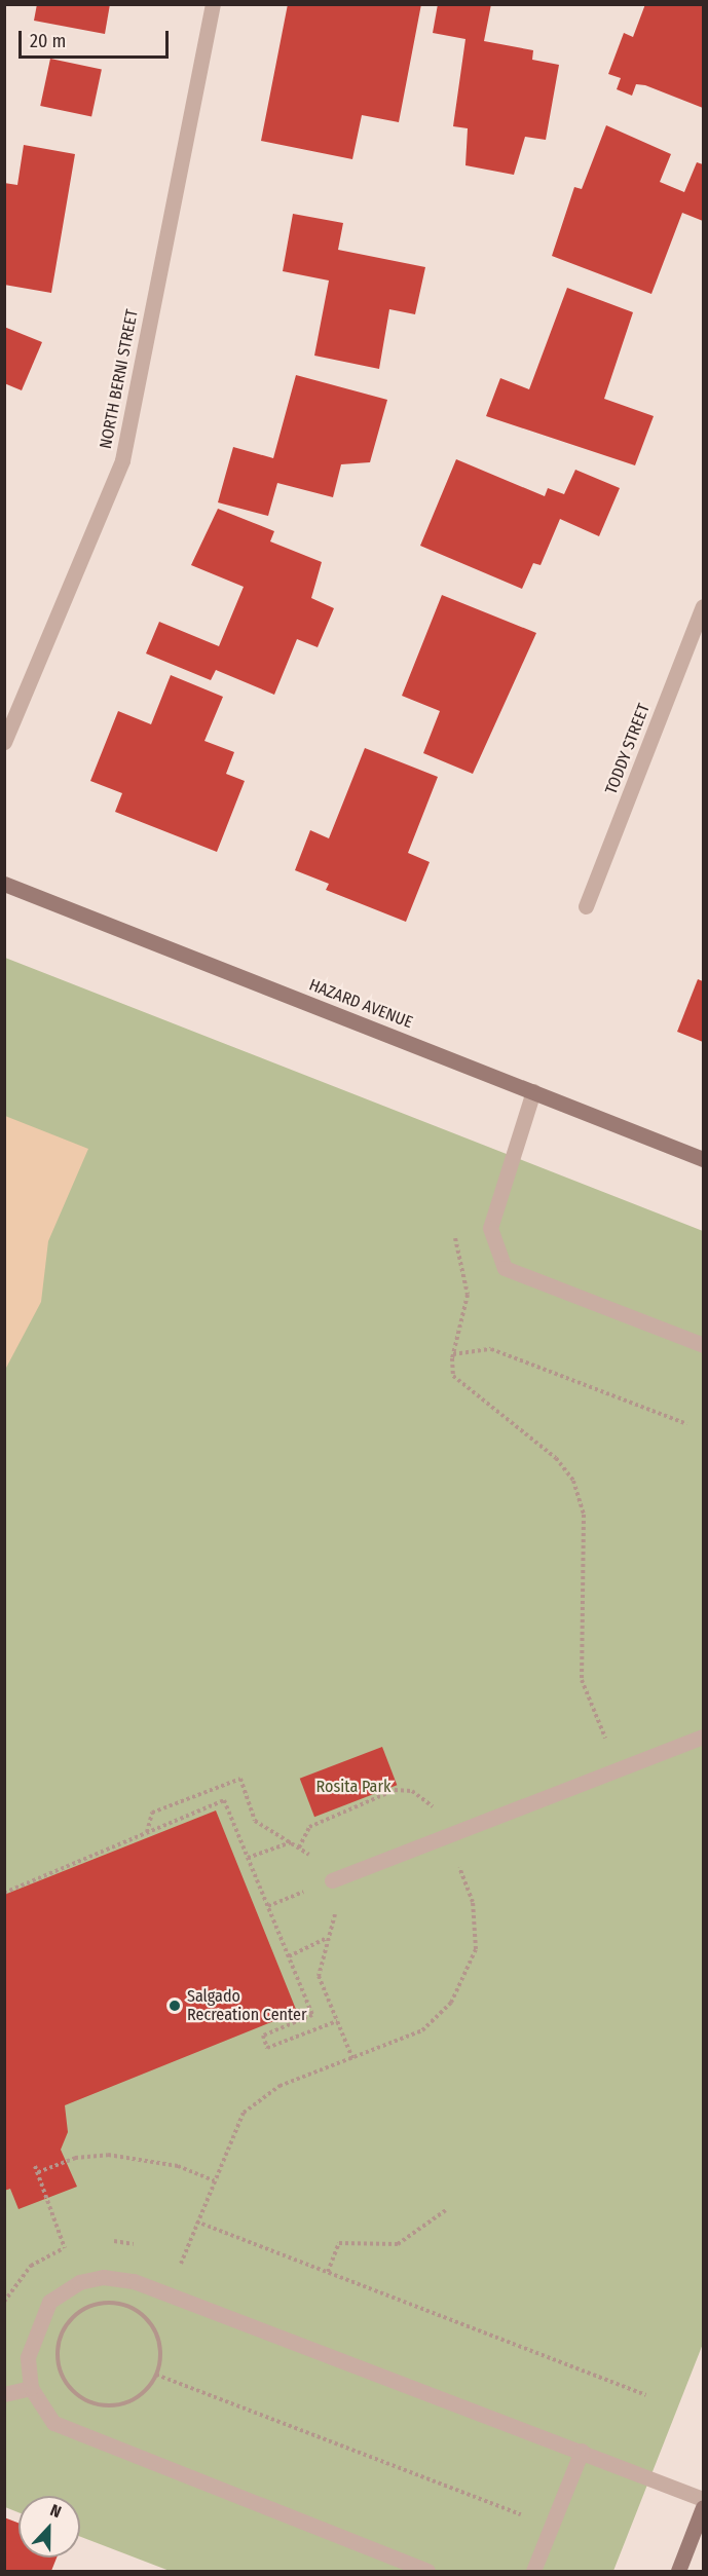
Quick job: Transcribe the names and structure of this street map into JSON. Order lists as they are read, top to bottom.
{
  "streets": {
    "street": ["NORTH BERNI STREET", "TODDY STREET", "HAZARD AVENUE"]
  },
  "parks": ["Rosita Park"],
  "places": ["Salgado Recreation Center"],
  "scale_bar": "20 m",
  "north": "top"
}
